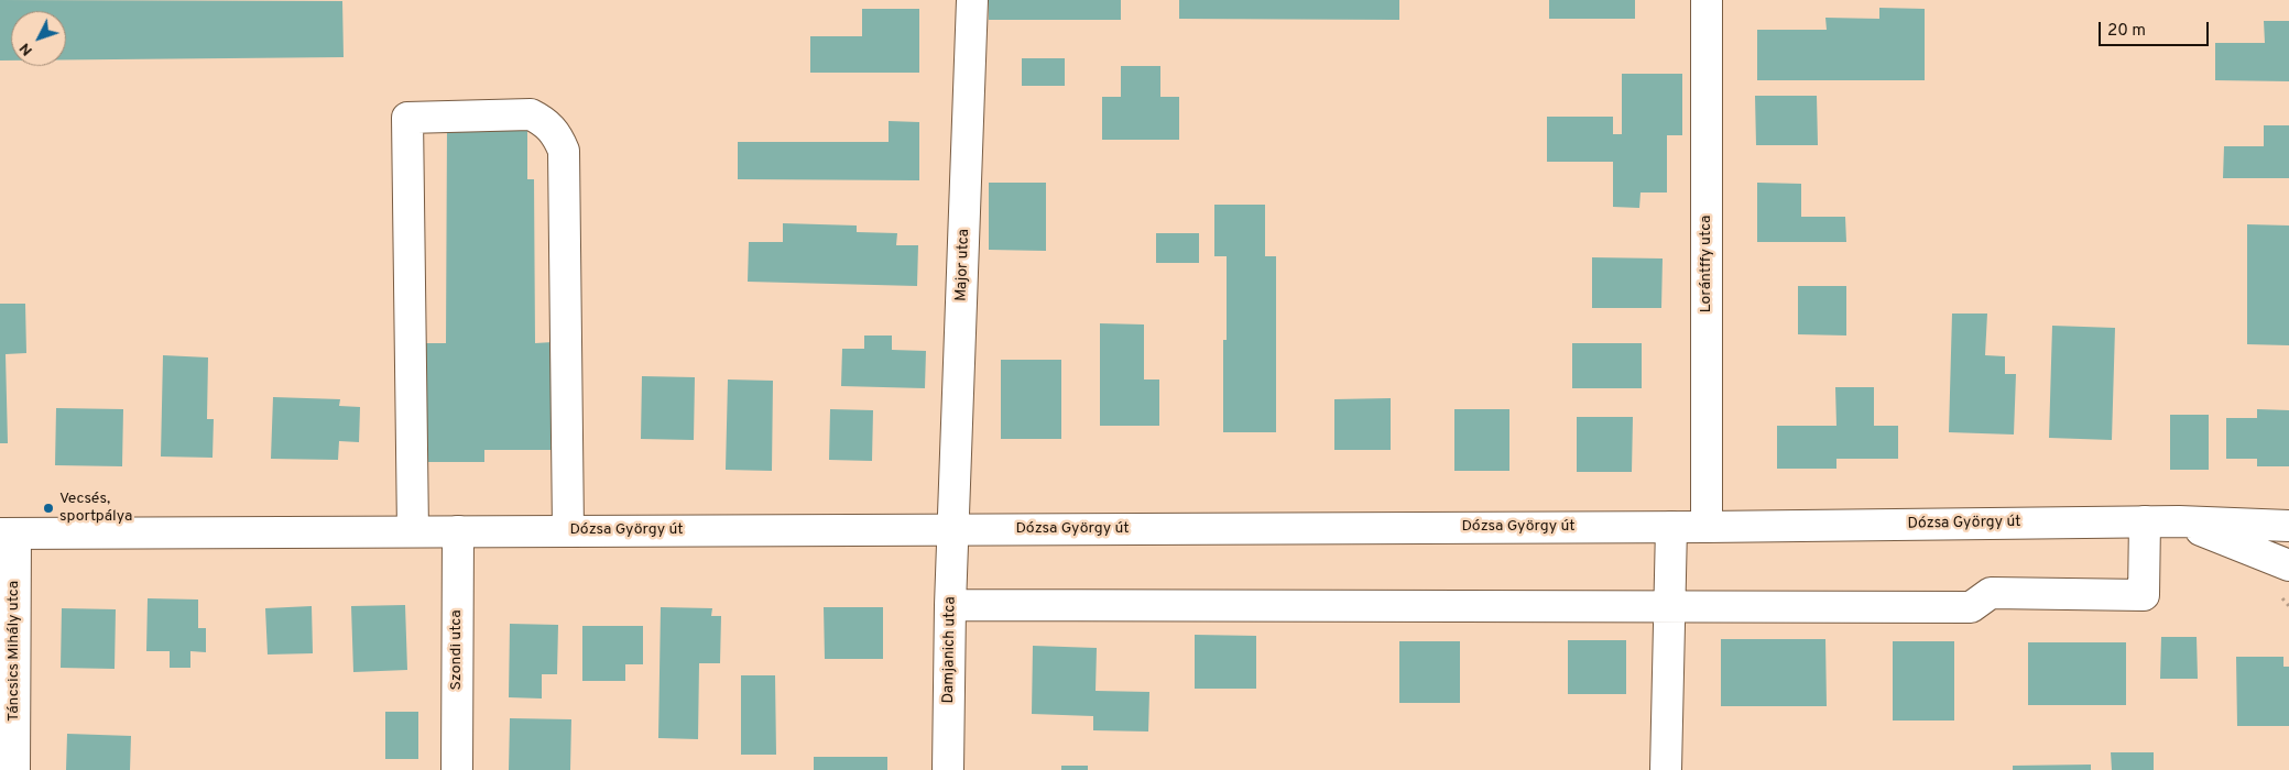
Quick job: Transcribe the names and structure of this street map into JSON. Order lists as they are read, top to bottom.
{
  "streets": {
    "main road": [
      "Lorántffy utca",
      "Major utca",
      "Dózsa György út",
      "Szondi utca",
      "Damjanich utca",
      "Táncsics Mihály utca"
    ]
  },
  "crossings": [
    ["Lorántffy utca", "Dózsa György út"],
    ["Major utca", "Dózsa György út"],
    ["Major utca", "Damjanich utca"],
    ["Dózsa György út", "Szondi utca"],
    ["Dózsa György út", "Damjanich utca"],
    ["Dózsa György út", "Táncsics Mihály utca"]
  ],
  "places": ["Vecsés, sportpálya"],
  "scale_bar": "20 m",
  "north": "bottom left"
}
